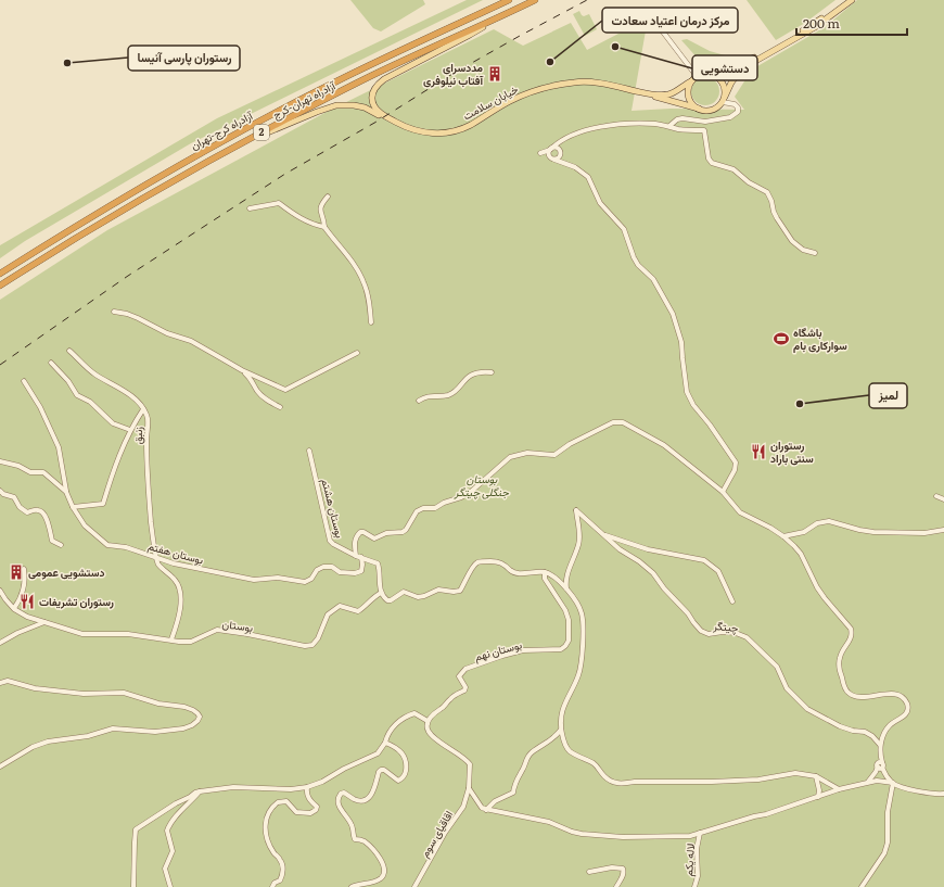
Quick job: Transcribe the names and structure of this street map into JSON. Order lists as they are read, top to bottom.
{
  "streets": {
    "highway": ["آزادراه تهران-کرج", "آزادراه کرج-تهران", "2"],
    "main road": ["خیابان سلامت"],
    "street": [
      "زنبق",
      "بوستان هشتم",
      "بوستان هفتم",
      "بوستان",
      "چیتگر",
      "بوستان نهم",
      "اقاقیای سوم",
      "لاله یکم"
    ]
  },
  "crossings": [
    ["آزادراه تهران-کرج", "خیابان سلامت"],
    ["زنبق", "بوستان هفتم"],
    ["بوستان هشتم", "بوستان هفتم"],
    ["بوستان هشتم", "بوستان"]
  ],
  "parks": ["بوستان جنگلی چیتگر"],
  "places": {
    "other": [
      "دستشویی",
      "مرکز درمان اعتیاد سعادت",
      "رستوران پارسی آنیسا",
      "لمیز"
    ],
    "building": ["مددسرای آفتاب نیلوفری", "دستشویی عمومی"],
    "sports": ["باشگاه سوارکاری بام"],
    "restaurant": ["رستوران سنتی باراد", "رستوران تشریفات"]
  },
  "scale_bar": "200 m"
}
